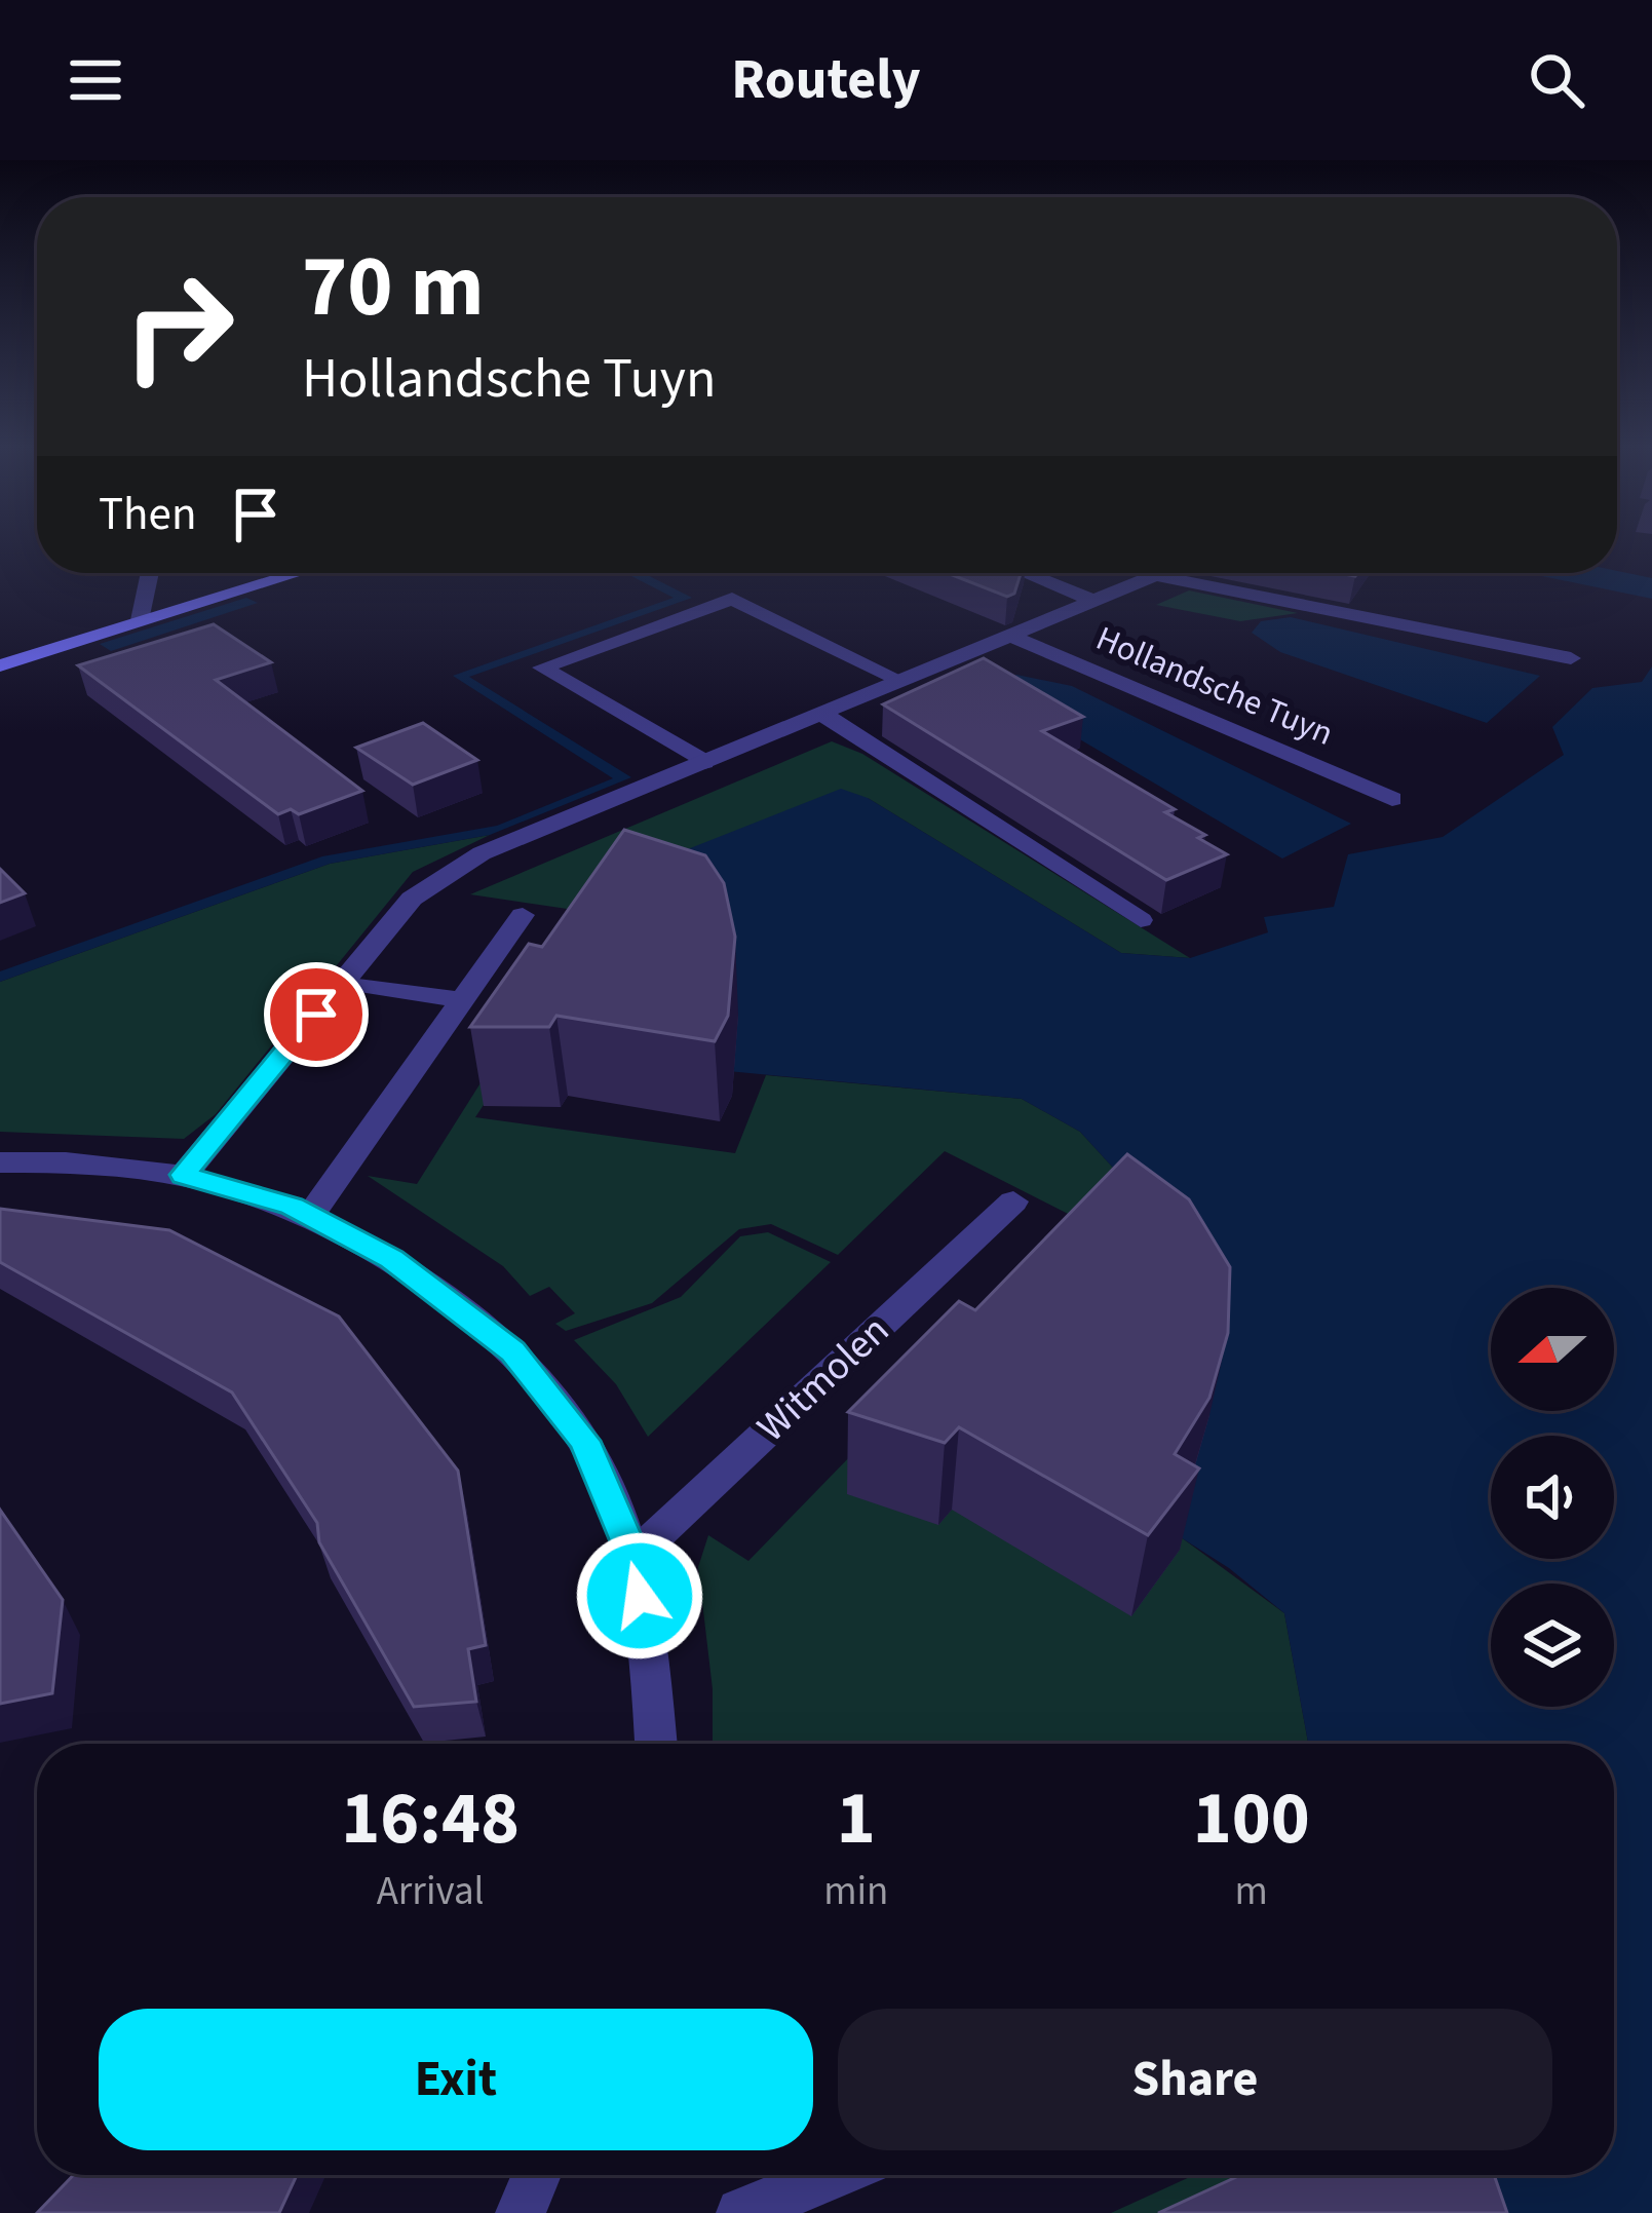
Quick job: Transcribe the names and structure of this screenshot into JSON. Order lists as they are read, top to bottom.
{
  "streets": {
    "street": ["Hollandsche Tuyn", "Witmolen"]
  },
  "north": "left",
  "page": {
    "header": "Routely",
    "turn": ["70 m", "Hollandsche Tuyn"],
    "then": "Then",
    "eta": [
      "16:48",
      "Arrival",
      "1",
      "min",
      "100",
      "m"
    ],
    "buttons": ["Exit", "Share"]
  }
}
